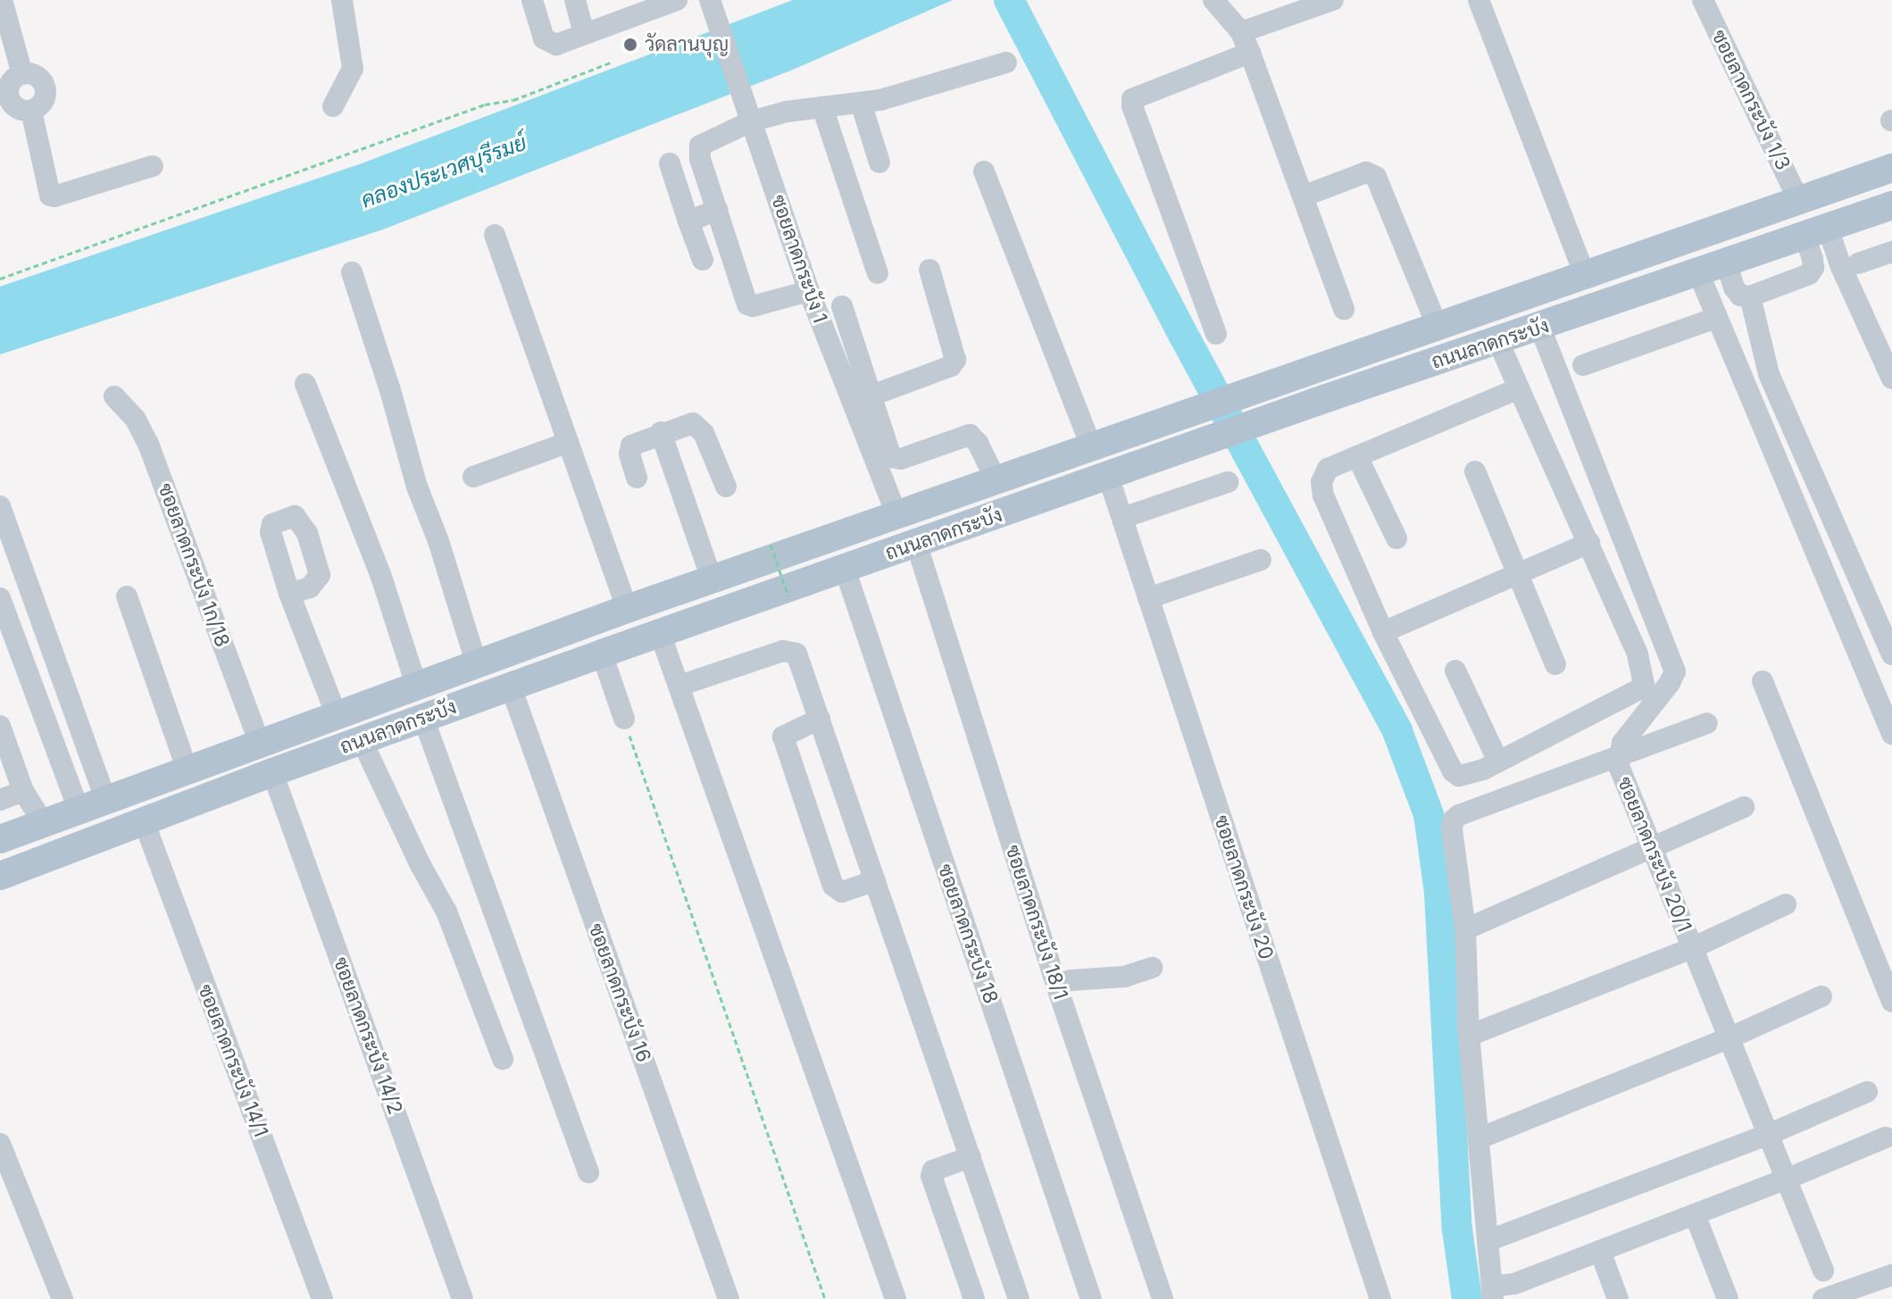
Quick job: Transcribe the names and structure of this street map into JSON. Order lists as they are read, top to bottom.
{
  "streets": {
    "main road": ["ถนนลาดกระบัง"],
    "street": [
      "ซอยลาดกระบัง 1/3",
      "ซอยลาดกระบัง 1",
      "ซอยลาดกระบัง 1ก/18",
      "ซอยลาดกระบัง 20/1",
      "ซอยลาดกระบัง 20",
      "ซอยลาดกระบัง 18/1",
      "ซอยลาดกระบัง 18",
      "ซอยลาดกระบัง 16",
      "ซอยลาดกระบัง 14/2",
      "ซอยลาดกระบัง 14/1"
    ]
  },
  "crossings": [
    ["ซอยลาดกระบัง 1/3", "ถนนลาดกระบัง"],
    ["ซอยลาดกระบัง 1", "ถนนลาดกระบัง"],
    ["ถนนลาดกระบัง", "ซอยลาดกระบัง 1ก/18"],
    ["ถนนลาดกระบัง", "ซอยลาดกระบัง 20/1"],
    ["ถนนลาดกระบัง", "ซอยลาดกระบัง 20"],
    ["ถนนลาดกระบัง", "ซอยลาดกระบัง 18/1"],
    ["ถนนลาดกระบัง", "ซอยลาดกระบัง 18"],
    ["ถนนลาดกระบัง", "ซอยลาดกระบัง 16"],
    ["ถนนลาดกระบัง", "ซอยลาดกระบัง 14/2"],
    ["ถนนลาดกระบัง", "ซอยลาดกระบัง 14/1"]
  ],
  "water": ["คลองประเวศบุรีรมย์"],
  "places": ["วัดลานบุญ"]
}
